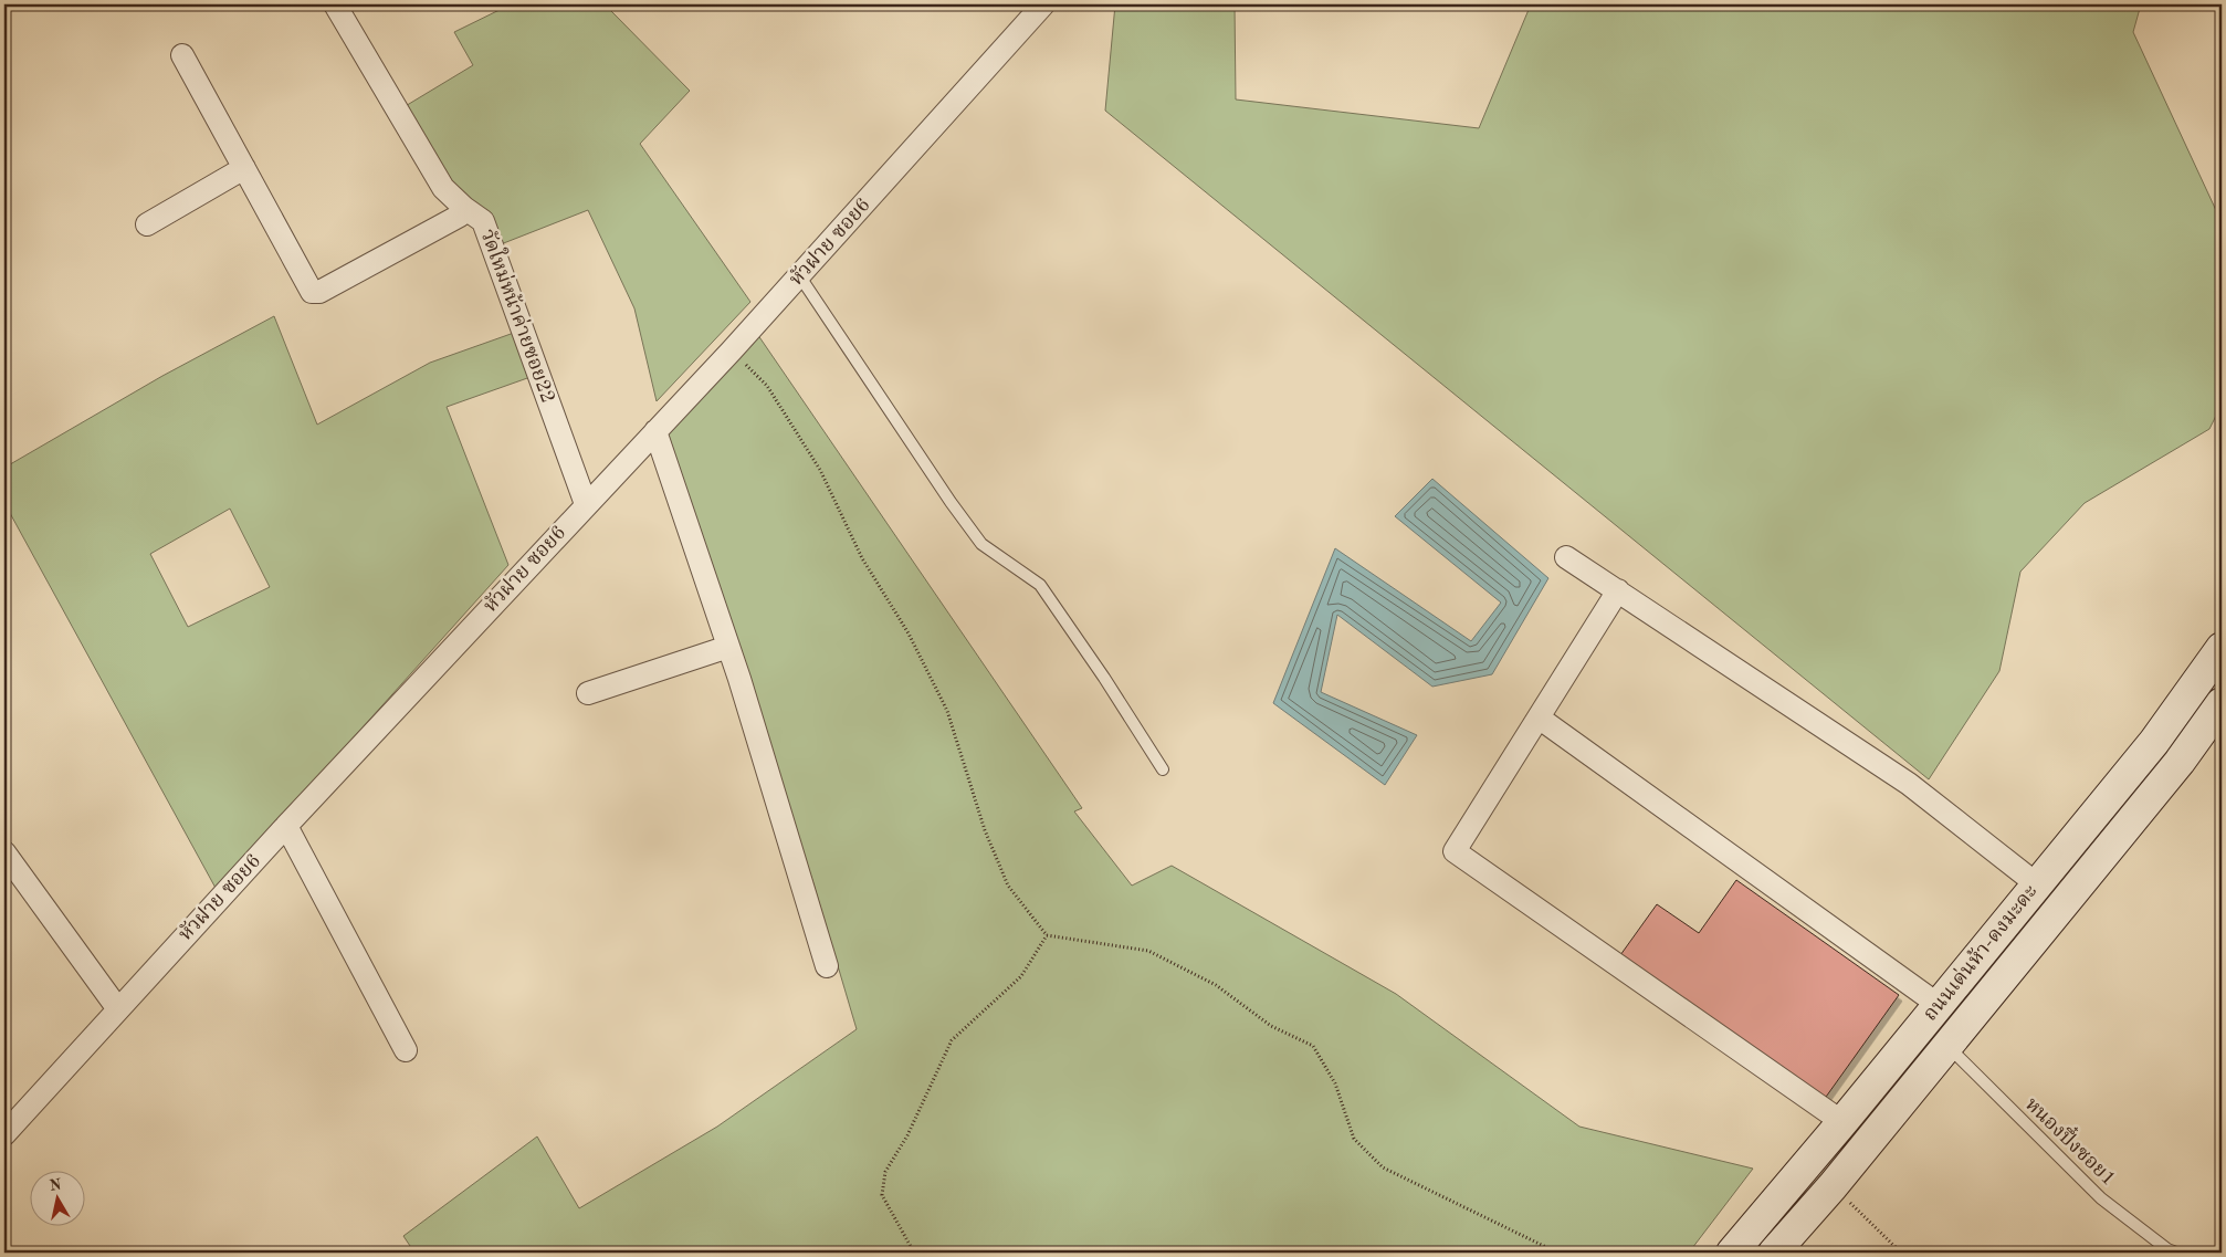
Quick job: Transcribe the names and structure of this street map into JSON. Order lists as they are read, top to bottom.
{
  "streets": {
    "main road": ["ถนนเด่นห้า-ดงมะดะ"],
    "street": ["หัวฝาย ซอย6", "วัดใหม่หน้าค่ายซอย22"],
    "lane": ["หนองปึ๋งซอย1"]
  },
  "crossings": [
    ["หัวฝาย ซอย6", "วัดใหม่หน้าค่ายซอย22"],
    ["ถนนเด่นห้า-ดงมะดะ", "หนองปึ๋งซอย1"]
  ],
  "north": "top"
}
